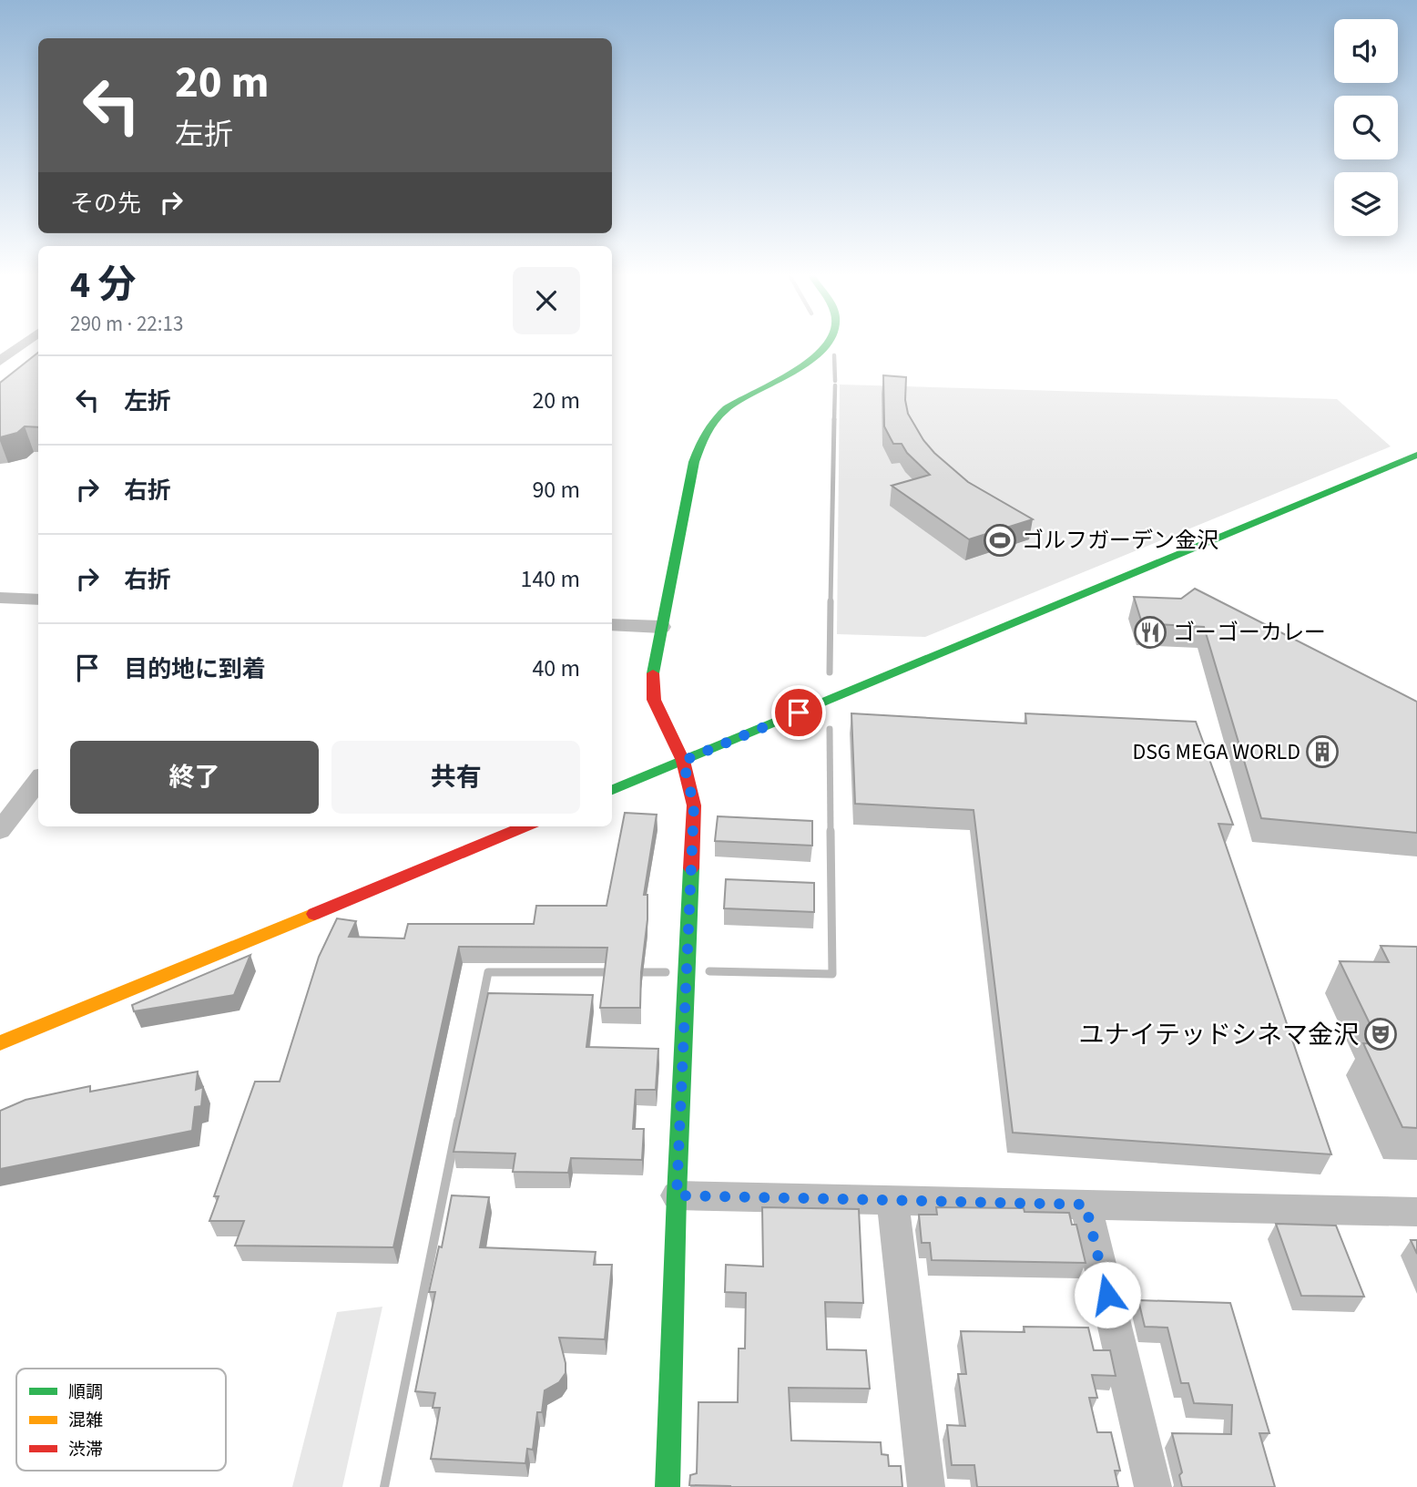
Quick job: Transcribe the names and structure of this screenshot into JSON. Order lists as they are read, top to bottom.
{
  "places": {
    "sports": ["ゴルフガーデン金沢"],
    "restaurant": ["ゴーゴーカレー"],
    "building": ["DSG MEGA WORLD"],
    "theatre": ["ユナイテッドシネマ金沢"]
  },
  "legend": ["順調", "混雑", "渋滞"],
  "page": {
    "turn": ["20 m", "左折"],
    "then": "その先",
    "heading": ["4 分", "290 m · 22:13"],
    "list": [
      {
        "name": "左折",
        "value": "20 m"
      },
      {
        "name": "右折",
        "value": "90 m"
      },
      {
        "name": "右折",
        "value": "140 m"
      },
      {
        "name": "目的地に到着",
        "value": "40 m"
      }
    ],
    "buttons": ["終了", "共有"]
  }
}
